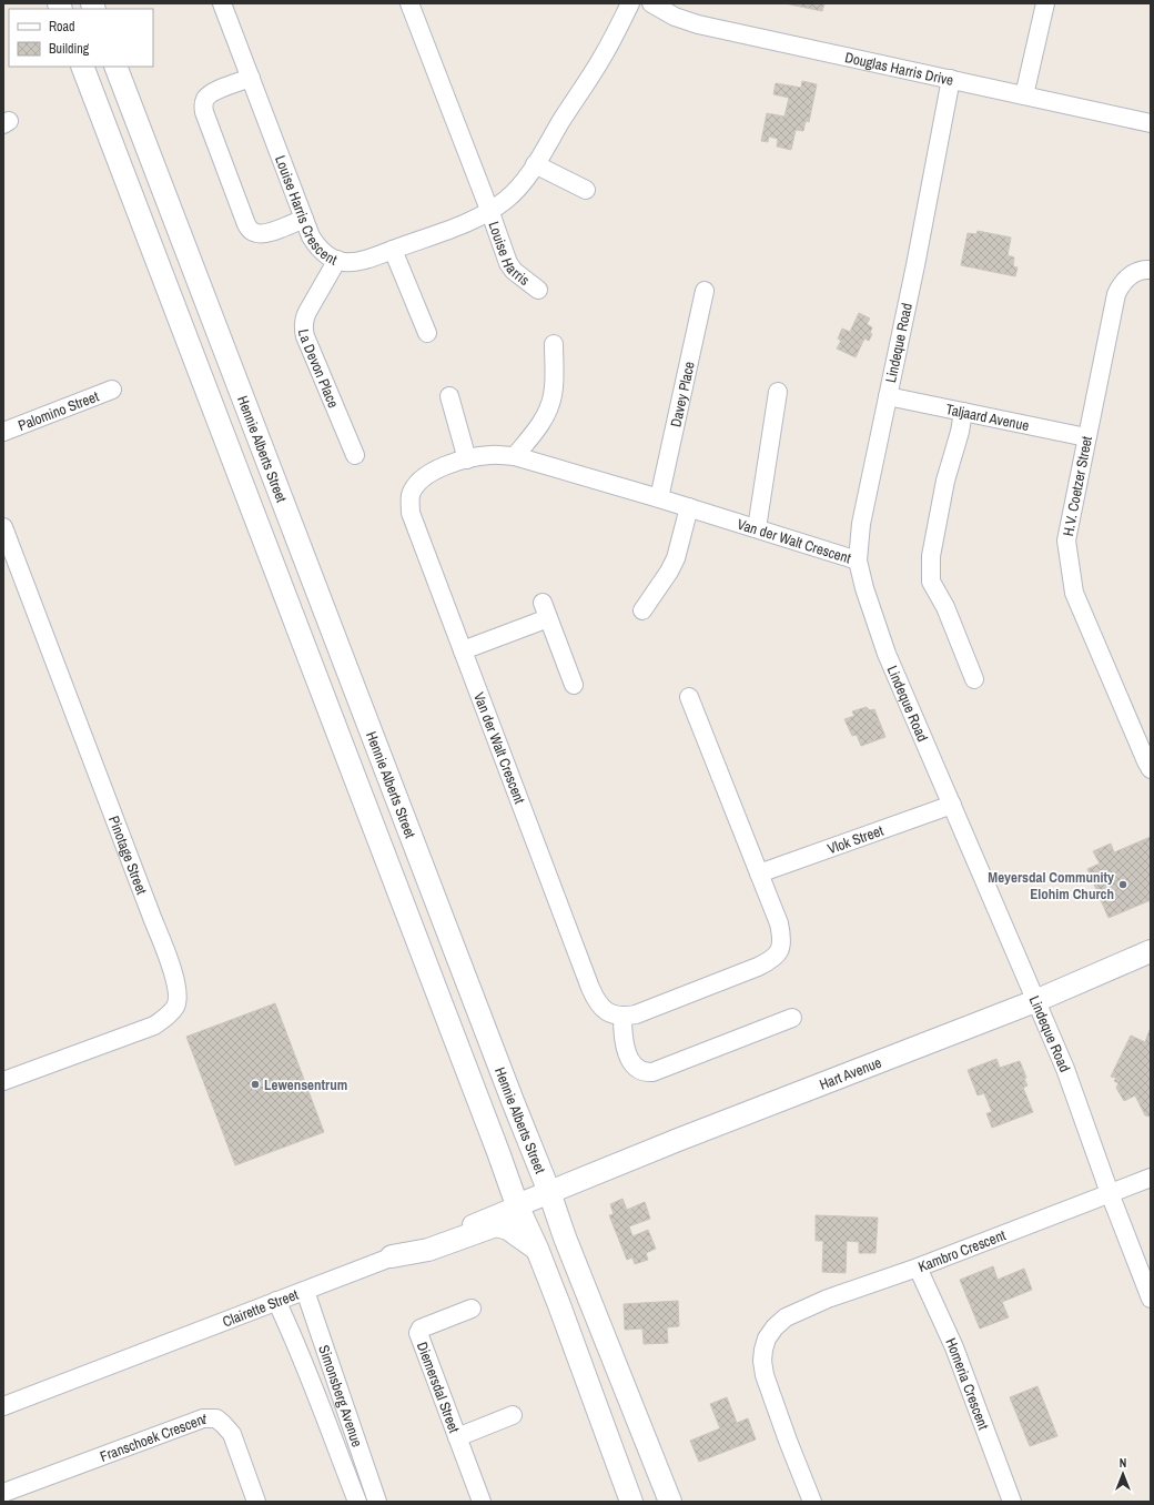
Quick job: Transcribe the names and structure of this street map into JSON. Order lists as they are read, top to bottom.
{
  "streets": {
    "street": [
      "Douglas Harris Drive",
      "Louise Harris Crescent",
      "Louise Harris",
      "Lindeque Road",
      "La Devon Place",
      "Davey Place",
      "Palomino Street",
      "Taljaard Avenue",
      "Hennie Alberts Street",
      "H.V. Coetzer Street",
      "Van der Walt Crescent",
      "Vlok Street",
      "Pinotage Street",
      "Hart Avenue",
      "Kambro Crescent",
      "Clairette Street",
      "Homeria Crescent",
      "Diemersdal Street",
      "Simonsberg Avenue",
      "Franschoek Crescent"
    ]
  },
  "crossings": [
    ["Douglas Harris Drive", "Lindeque Road"],
    ["Louise Harris Crescent", "Louise Harris"],
    ["Louise Harris Crescent", "La Devon Place"],
    ["Lindeque Road", "Taljaard Avenue"],
    ["Lindeque Road", "Van der Walt Crescent"],
    ["Lindeque Road", "Vlok Street"],
    ["Lindeque Road", "Hart Avenue"],
    ["Lindeque Road", "Kambro Crescent"],
    ["Davey Place", "Van der Walt Crescent"],
    ["Taljaard Avenue", "H.V. Coetzer Street"],
    ["Hennie Alberts Street", "Hart Avenue"],
    ["Hart Avenue", "Clairette Street"],
    ["Kambro Crescent", "Homeria Crescent"],
    ["Clairette Street", "Simonsberg Avenue"]
  ],
  "places": ["Meyersdal Community Elohim Church", "Lewensentrum"],
  "legend": ["Road", "Building"],
  "north": "top"
}
